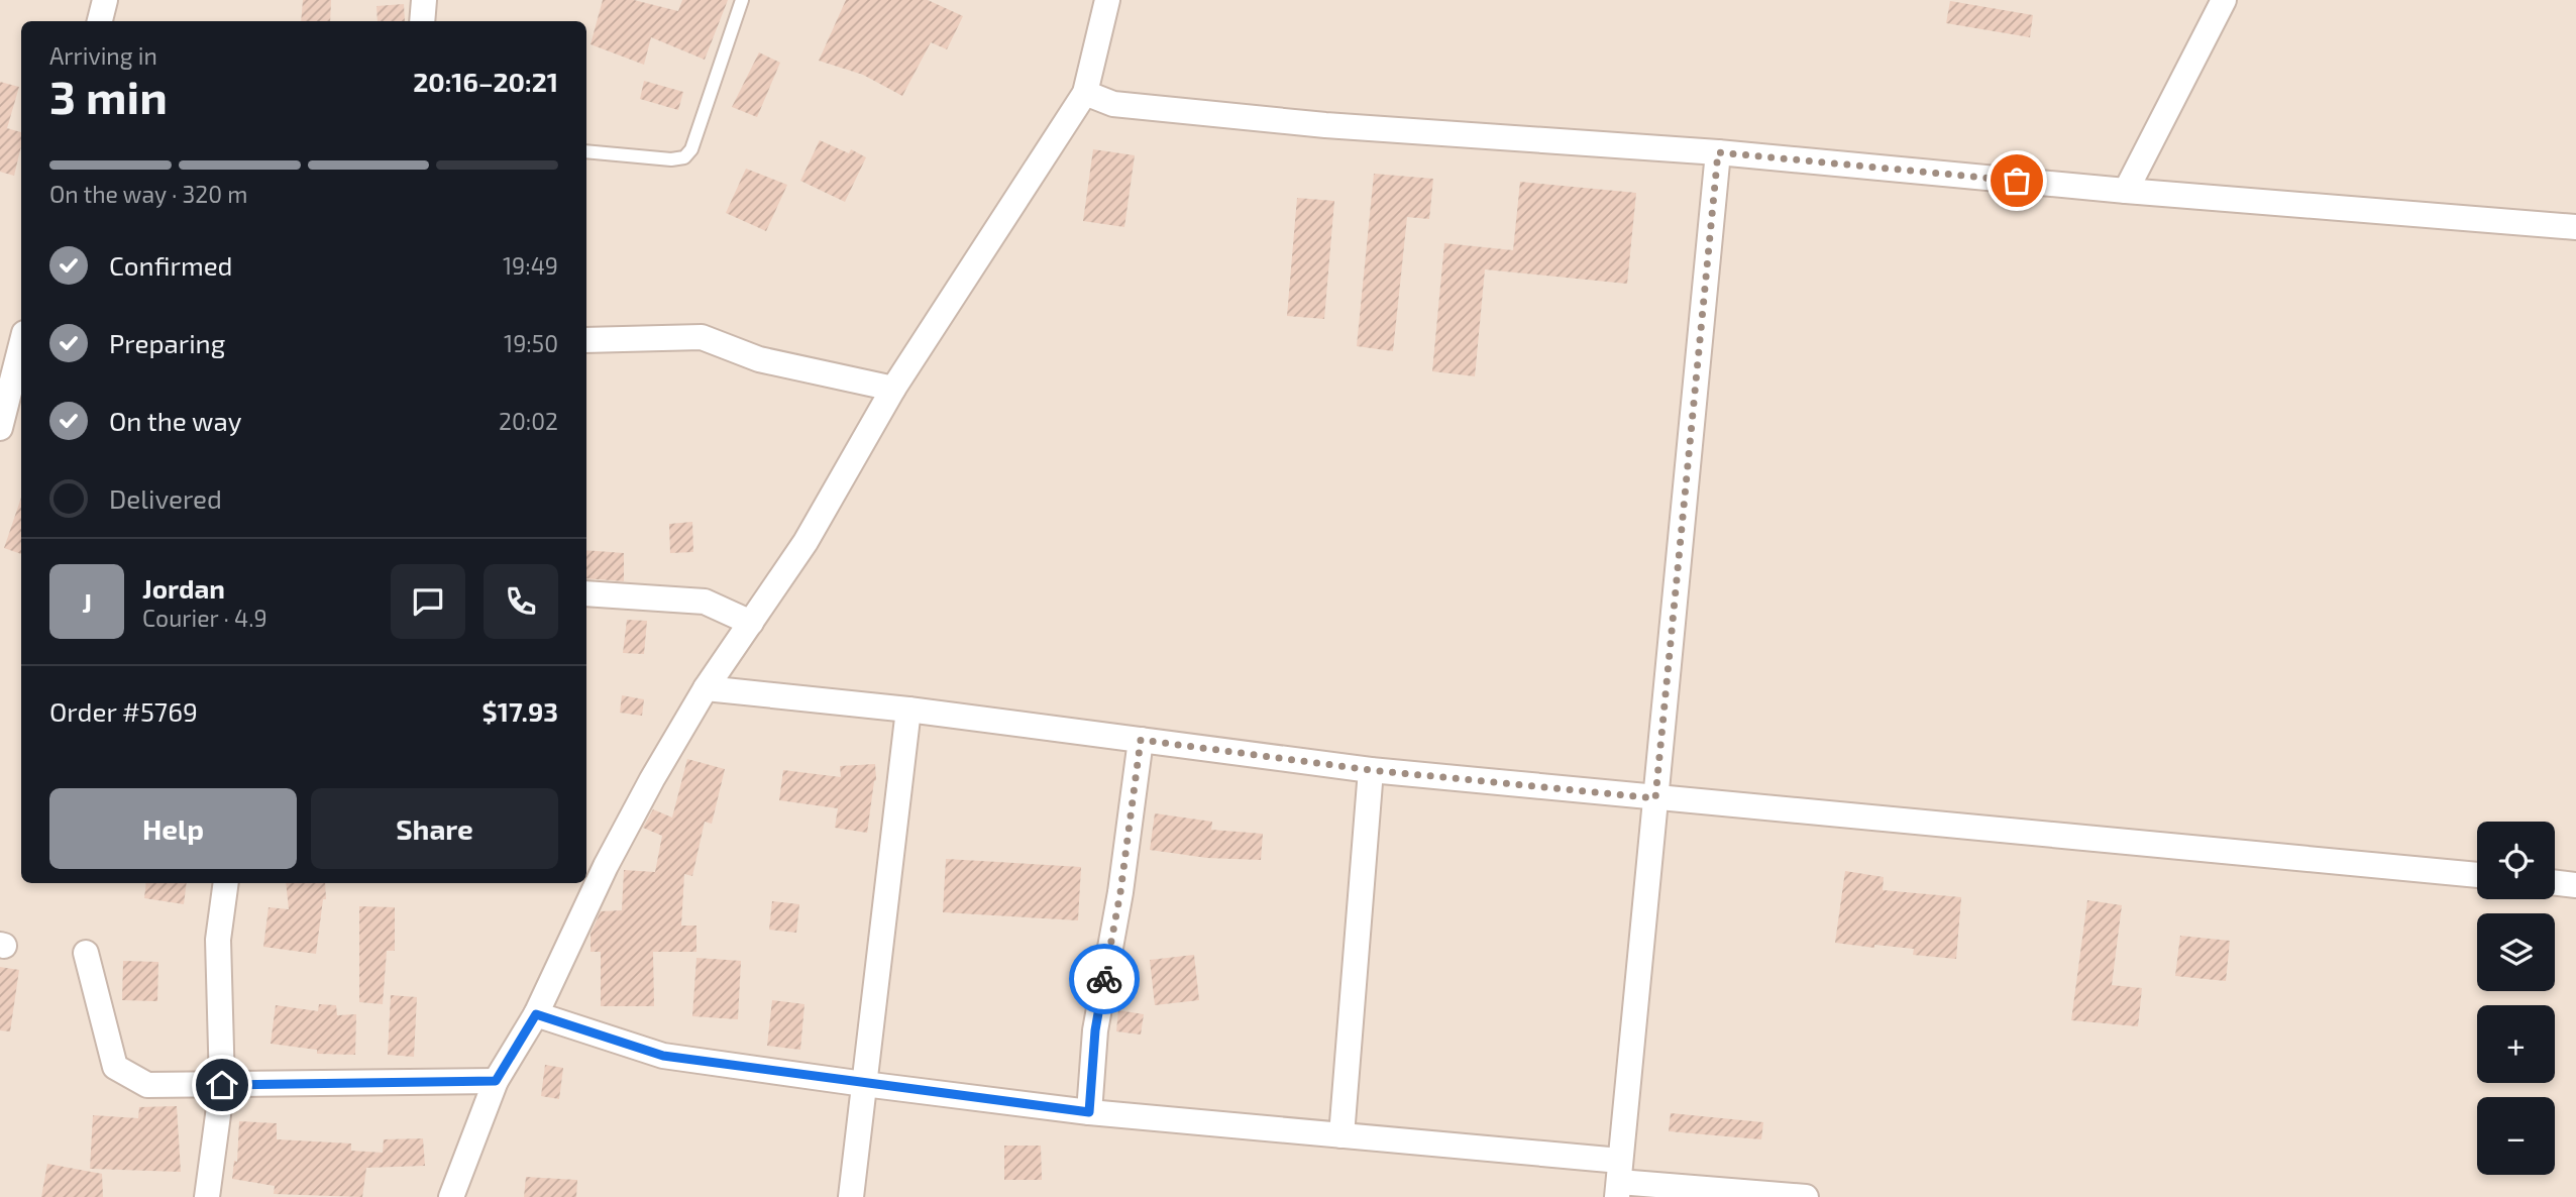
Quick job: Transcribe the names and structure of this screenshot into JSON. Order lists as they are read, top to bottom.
{
  "page": {
    "heading": ["3 min", "Arriving in", "20:16–20:21"],
    "panel": [
      "Jordan",
      "Courier · 4.9",
      "Order #5769",
      "$17.93"
    ],
    "bar": "On the way · 320 m",
    "list": [
      ["Confirmed", "19:49"],
      ["Preparing", "19:50"],
      ["On the way", "20:02"],
      "Delivered"
    ],
    "round": "J",
    "buttons": ["Help", "Share"],
    "map_buttons": ["+", "−"]
  }
}
